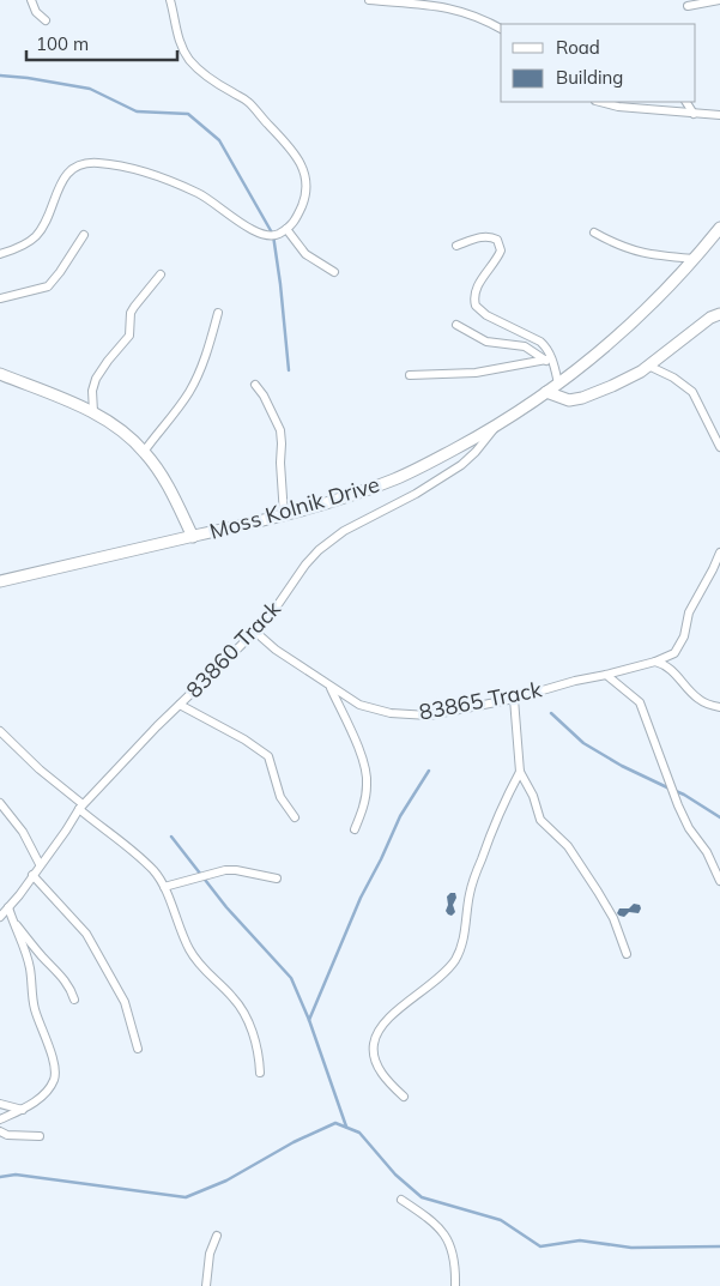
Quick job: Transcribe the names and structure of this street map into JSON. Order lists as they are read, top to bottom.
{
  "streets": {
    "main road": ["Moss Kolnik Drive"],
    "street": ["83860 Track", "83865 Track"]
  },
  "crossings": [
    ["Moss Kolnik Drive", "83860 Track"],
    ["83860 Track", "83865 Track"]
  ],
  "legend": ["Road", "Building"],
  "scale_bar": "100 m"
}
